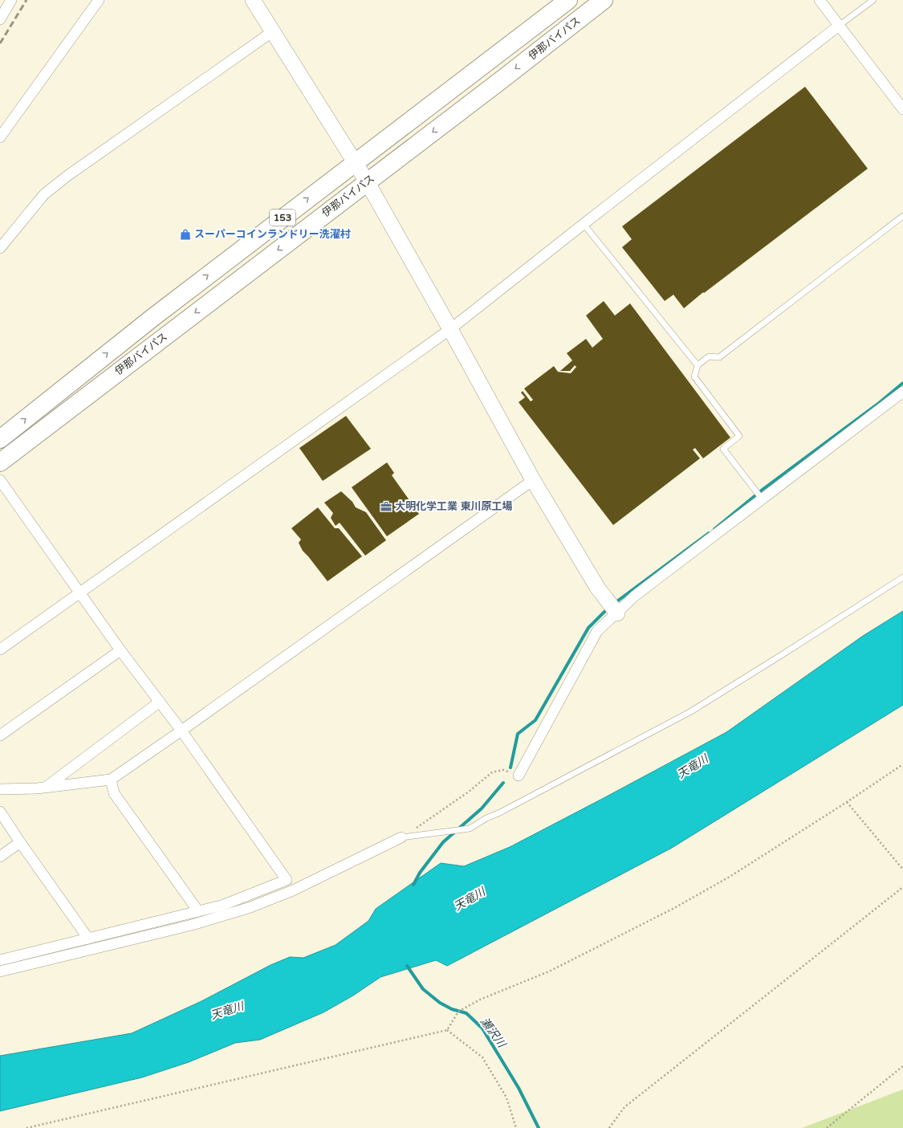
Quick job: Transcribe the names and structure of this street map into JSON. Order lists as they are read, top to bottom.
{
  "streets": {
    "highway": ["伊那バイパス", "153"]
  },
  "water": ["天竜川", "瀬沢川"],
  "places": {
    "shop": ["スーパーコインランドリー洗濯村"],
    "office": ["大明化学工業 東川原工場"]
  }
}
